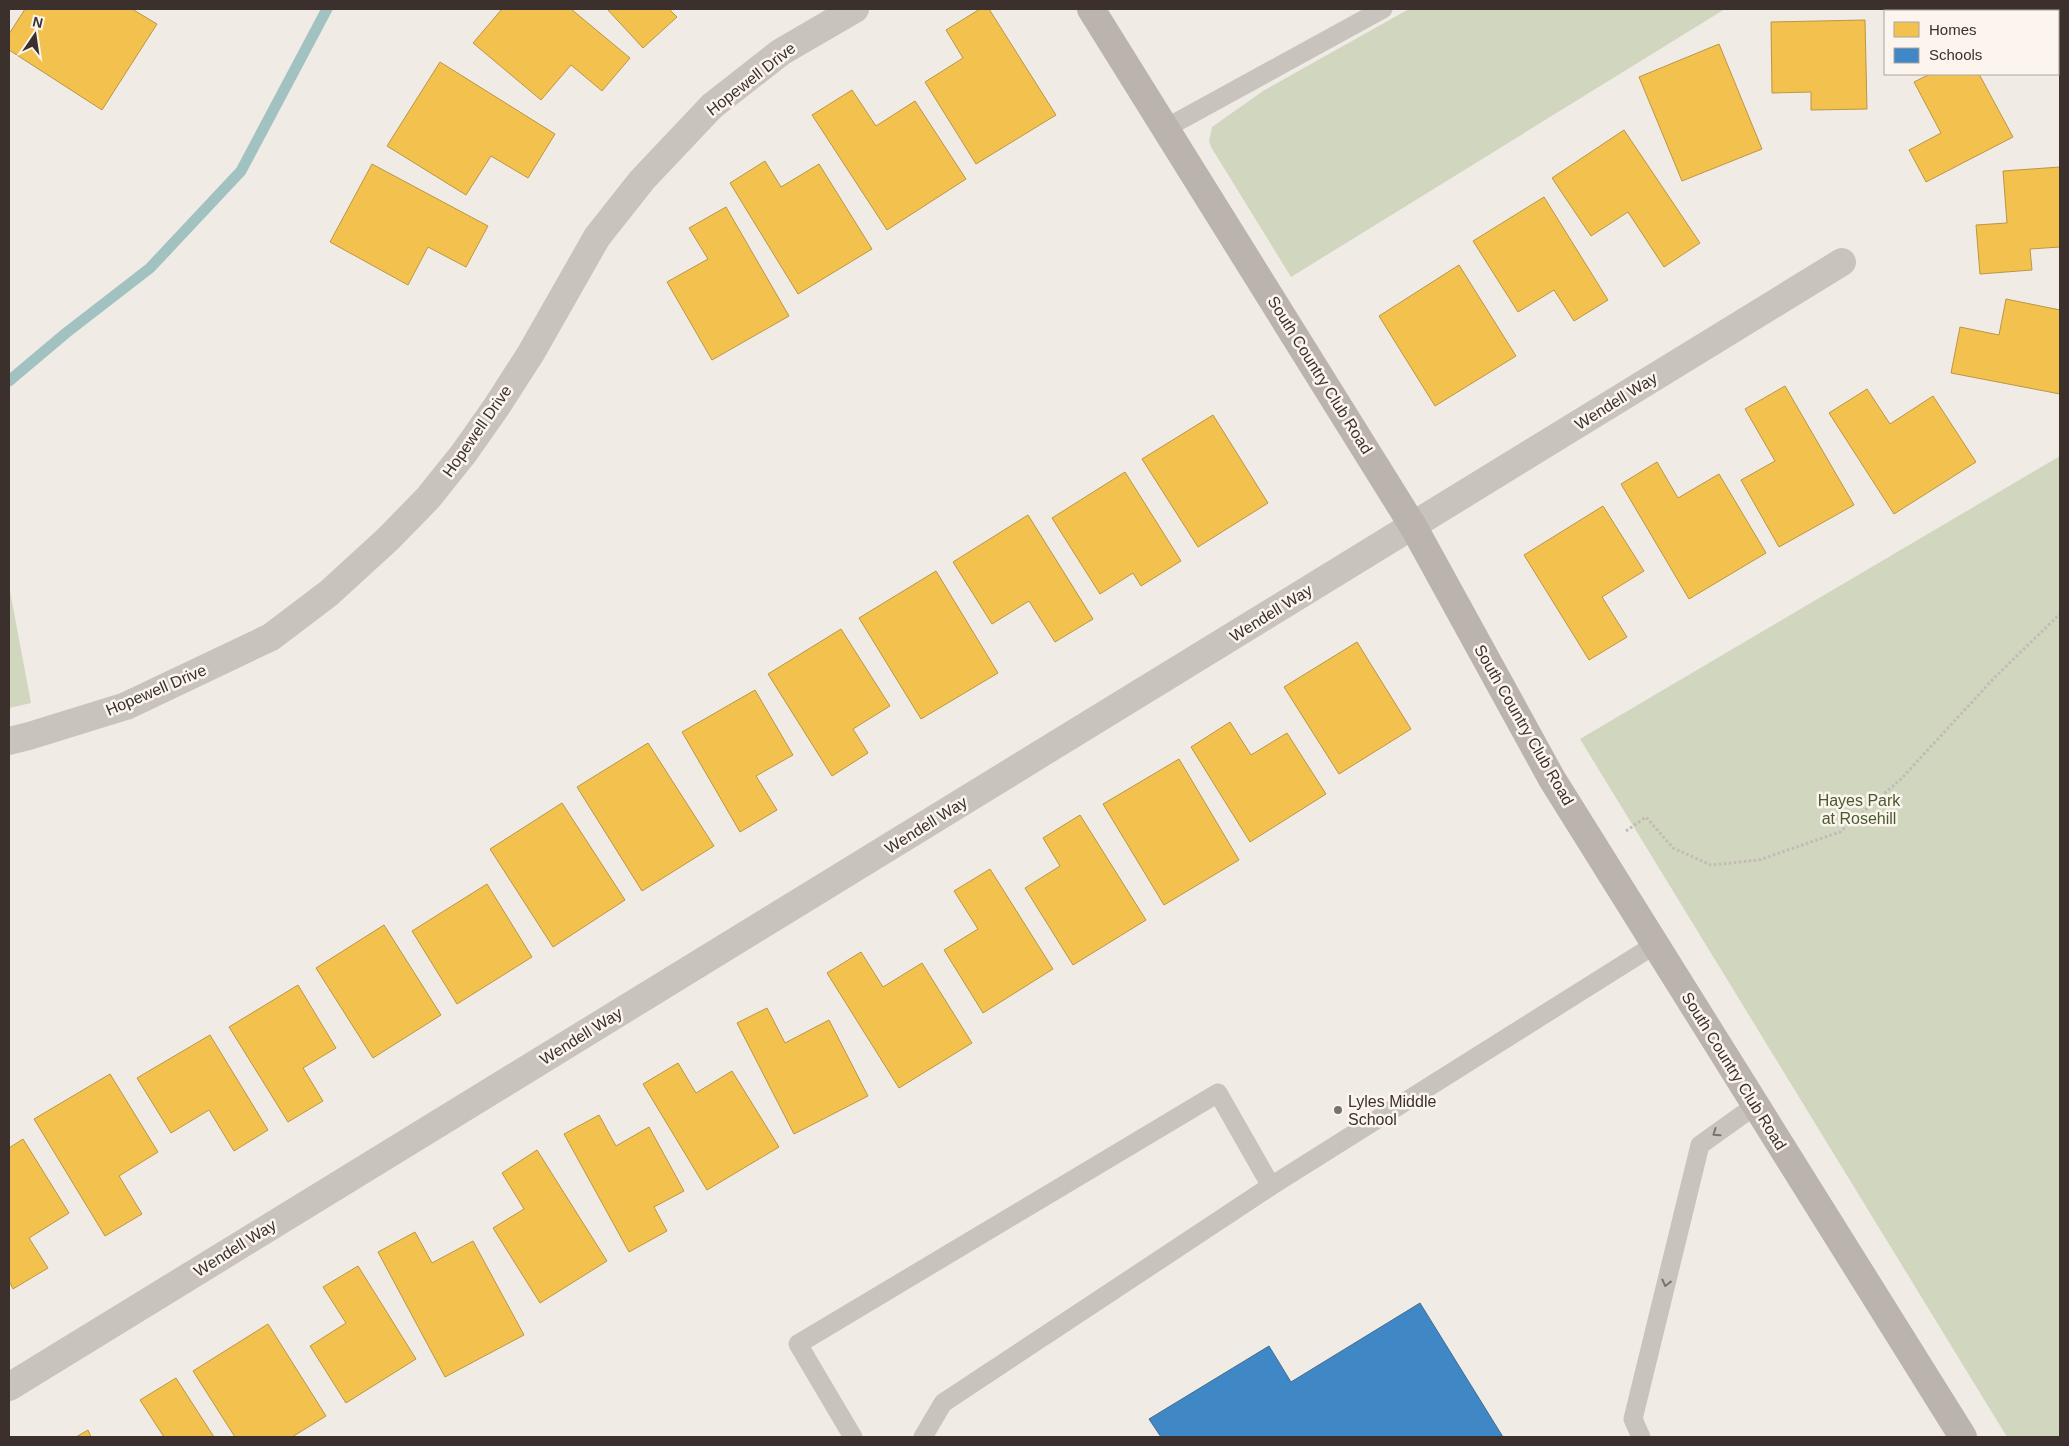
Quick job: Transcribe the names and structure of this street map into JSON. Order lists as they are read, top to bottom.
{
  "streets": {
    "street": ["Hopewell Drive", "South Country Club Road", "Wendell Way"]
  },
  "crossings": [
    ["South Country Club Road", "Wendell Way"]
  ],
  "parks": ["Hayes Park at Rosehill"],
  "places": ["Lyles Middle School"],
  "legend": ["Homes", "Schools"],
  "north": "top"
}
